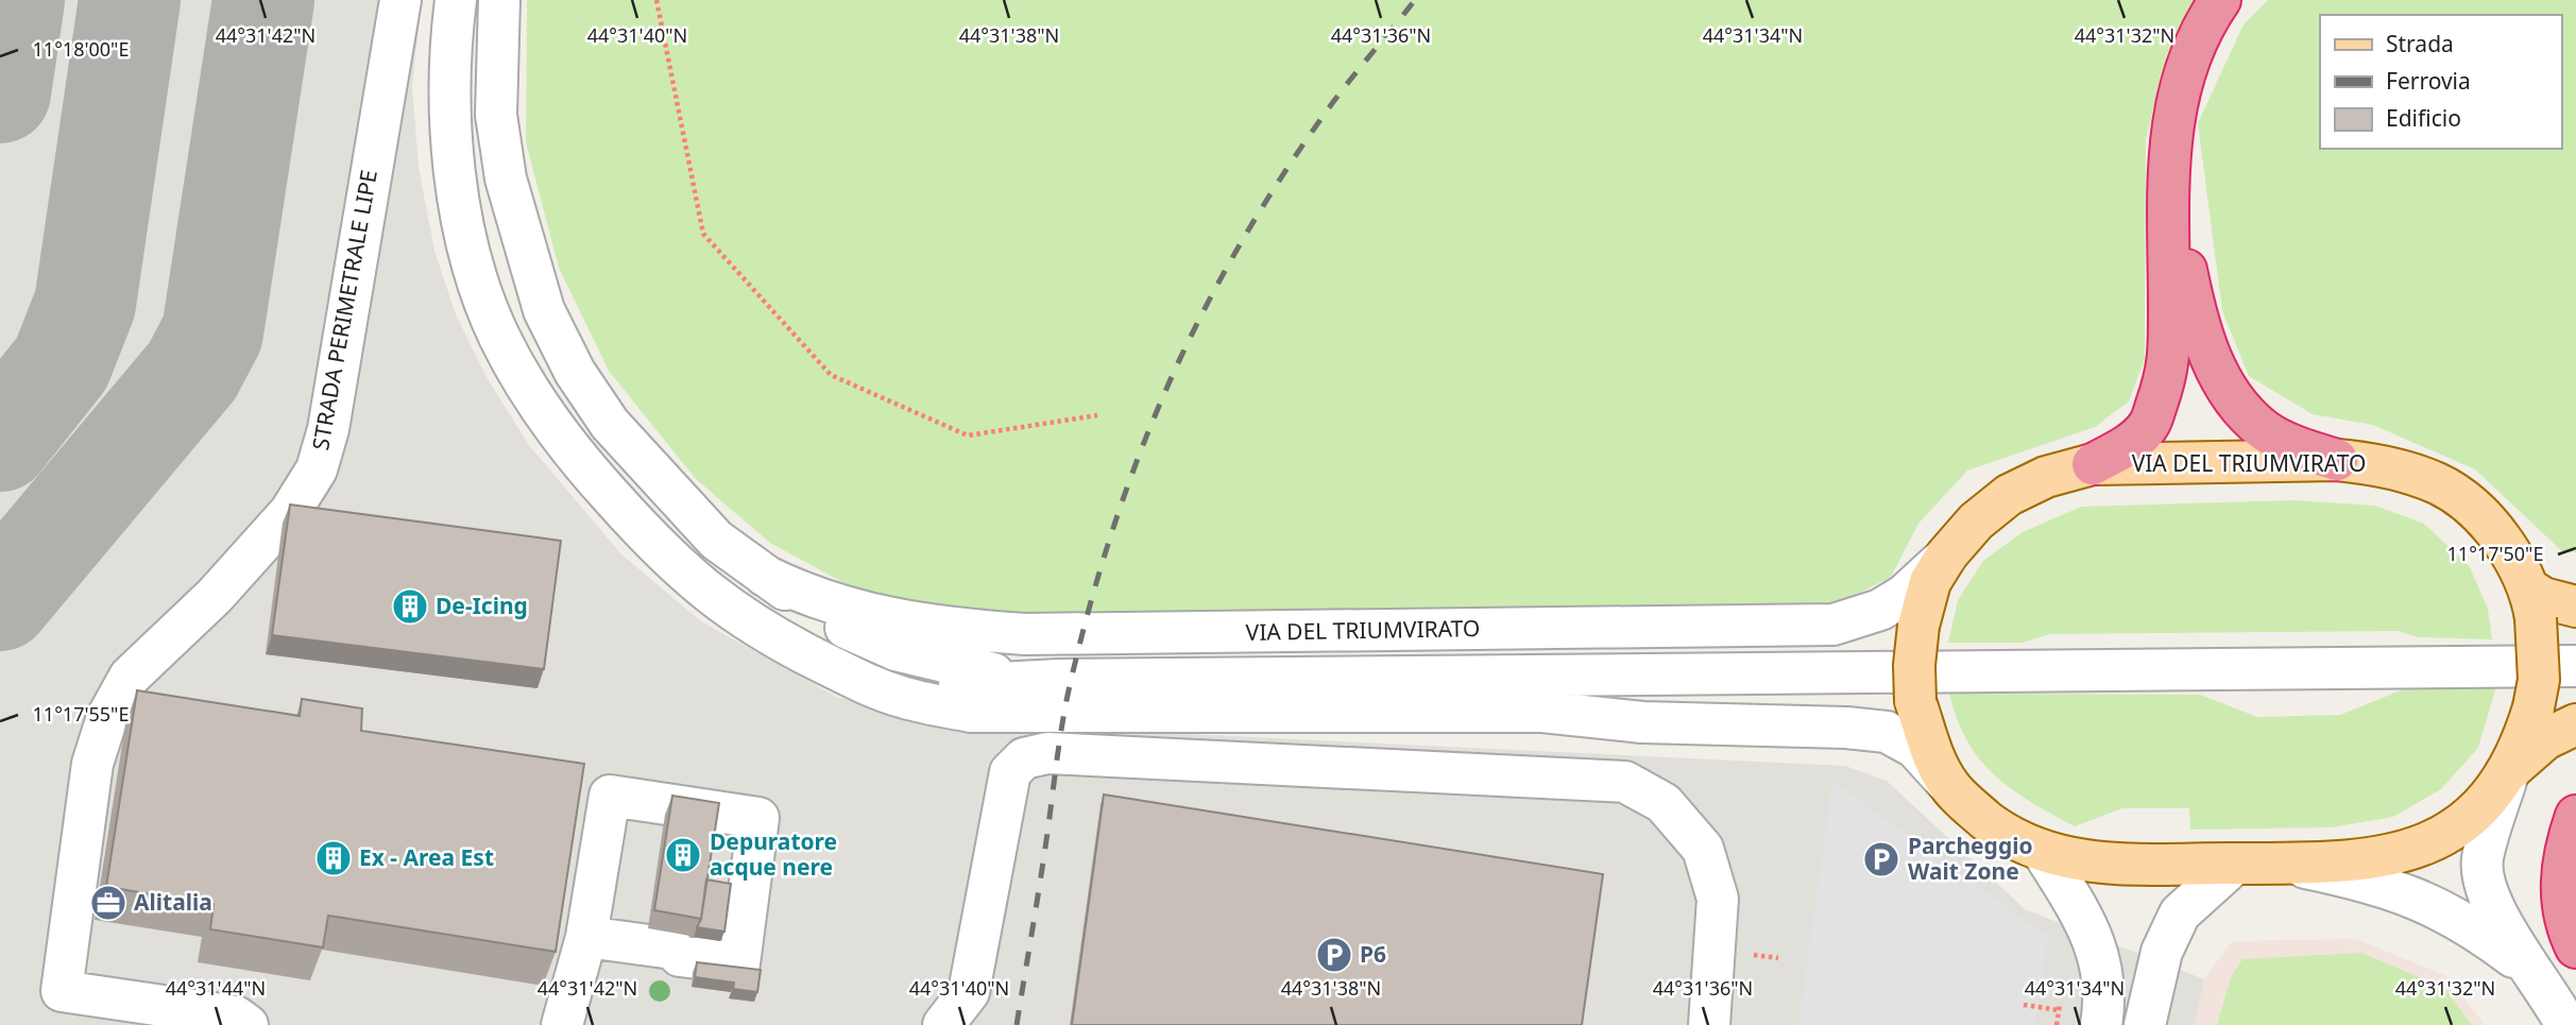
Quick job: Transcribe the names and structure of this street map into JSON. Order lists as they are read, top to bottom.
{
  "streets": {
    "main road": ["VIA DEL TRIUMVIRATO"],
    "street": ["STRADA PERIMETRALE LIPE"]
  },
  "places": {
    "building": ["De-Icing", "Depuratore acque nere", "Ex - Area Est"],
    "parking": ["Parcheggio Wait Zone", "P6"],
    "office": ["Alitalia"]
  },
  "legend": ["Strada", "Ferrovia", "Edificio"],
  "coordinates": [
    "44°31'42\"N",
    "44°31'40\"N",
    "44°31'38\"N",
    "44°31'36\"N",
    "44°31'34\"N",
    "44°31'32\"N",
    "11°18'00\"E",
    "11°17'50\"E",
    "11°17'55\"E",
    "44°31'44\"N"
  ]
}
